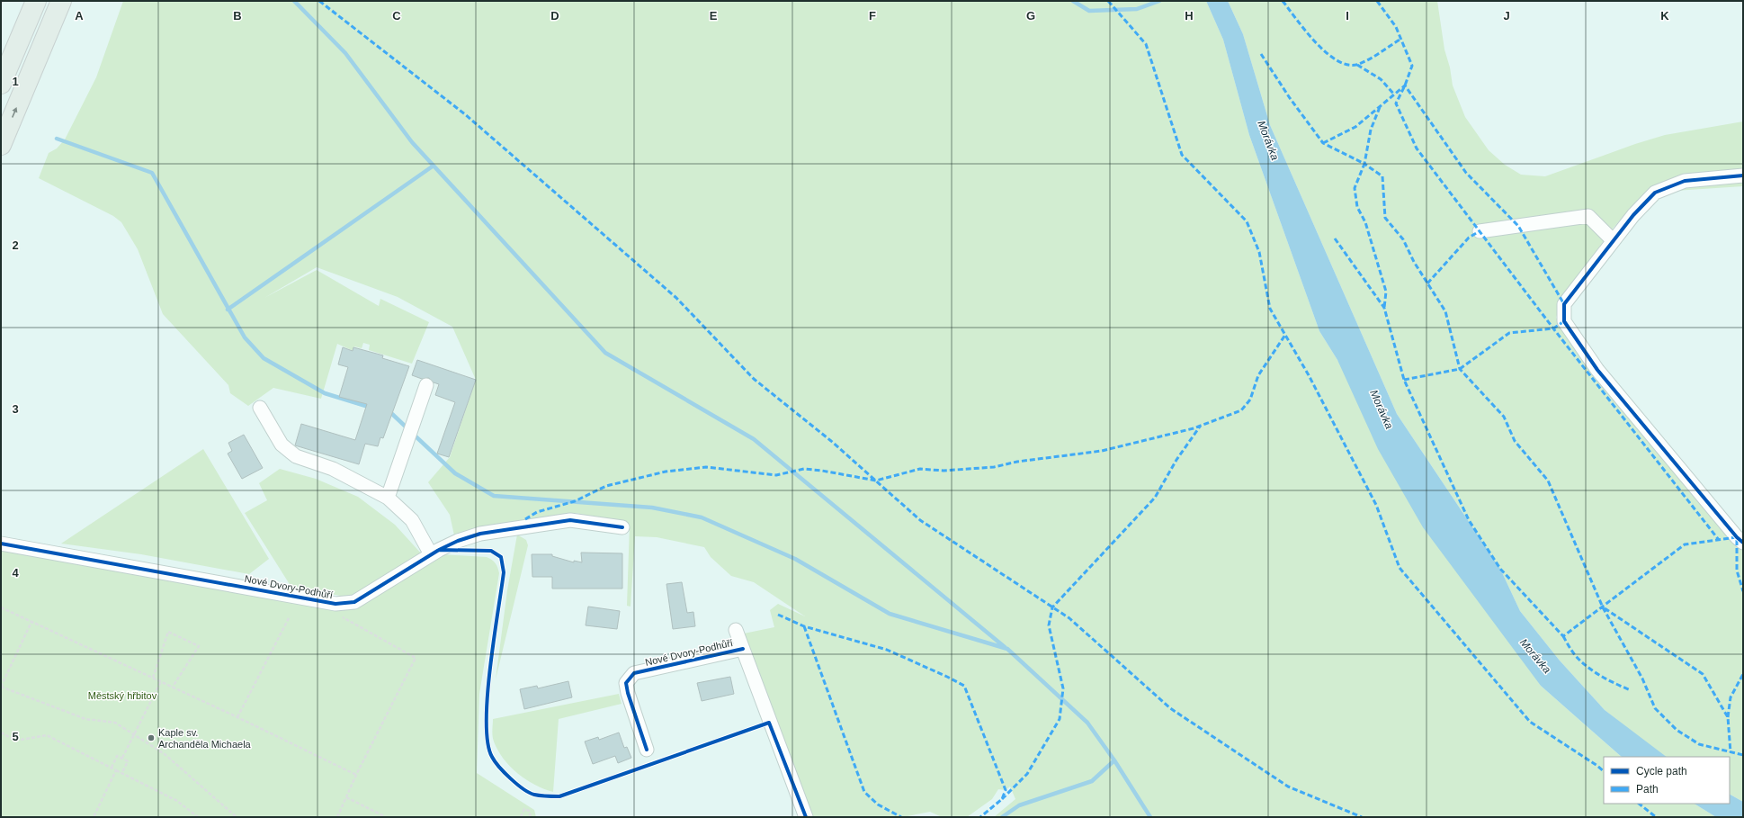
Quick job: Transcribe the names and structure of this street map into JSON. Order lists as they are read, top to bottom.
{
  "streets": {
    "street": ["Nové Dvory-Podhůří"]
  },
  "water": ["Morávka"],
  "parks": ["Městský hřbitov"],
  "places": ["Kaple sv. Archanděla Michaela"],
  "legend": ["Cycle path", "Path"],
  "grid": {
    "columns": [
      "A",
      "B",
      "C",
      "D",
      "E",
      "F",
      "G",
      "H",
      "I",
      "J",
      "K"
    ],
    "rows": [
      "1",
      "2",
      "3",
      "4",
      "5"
    ]
  }
}
